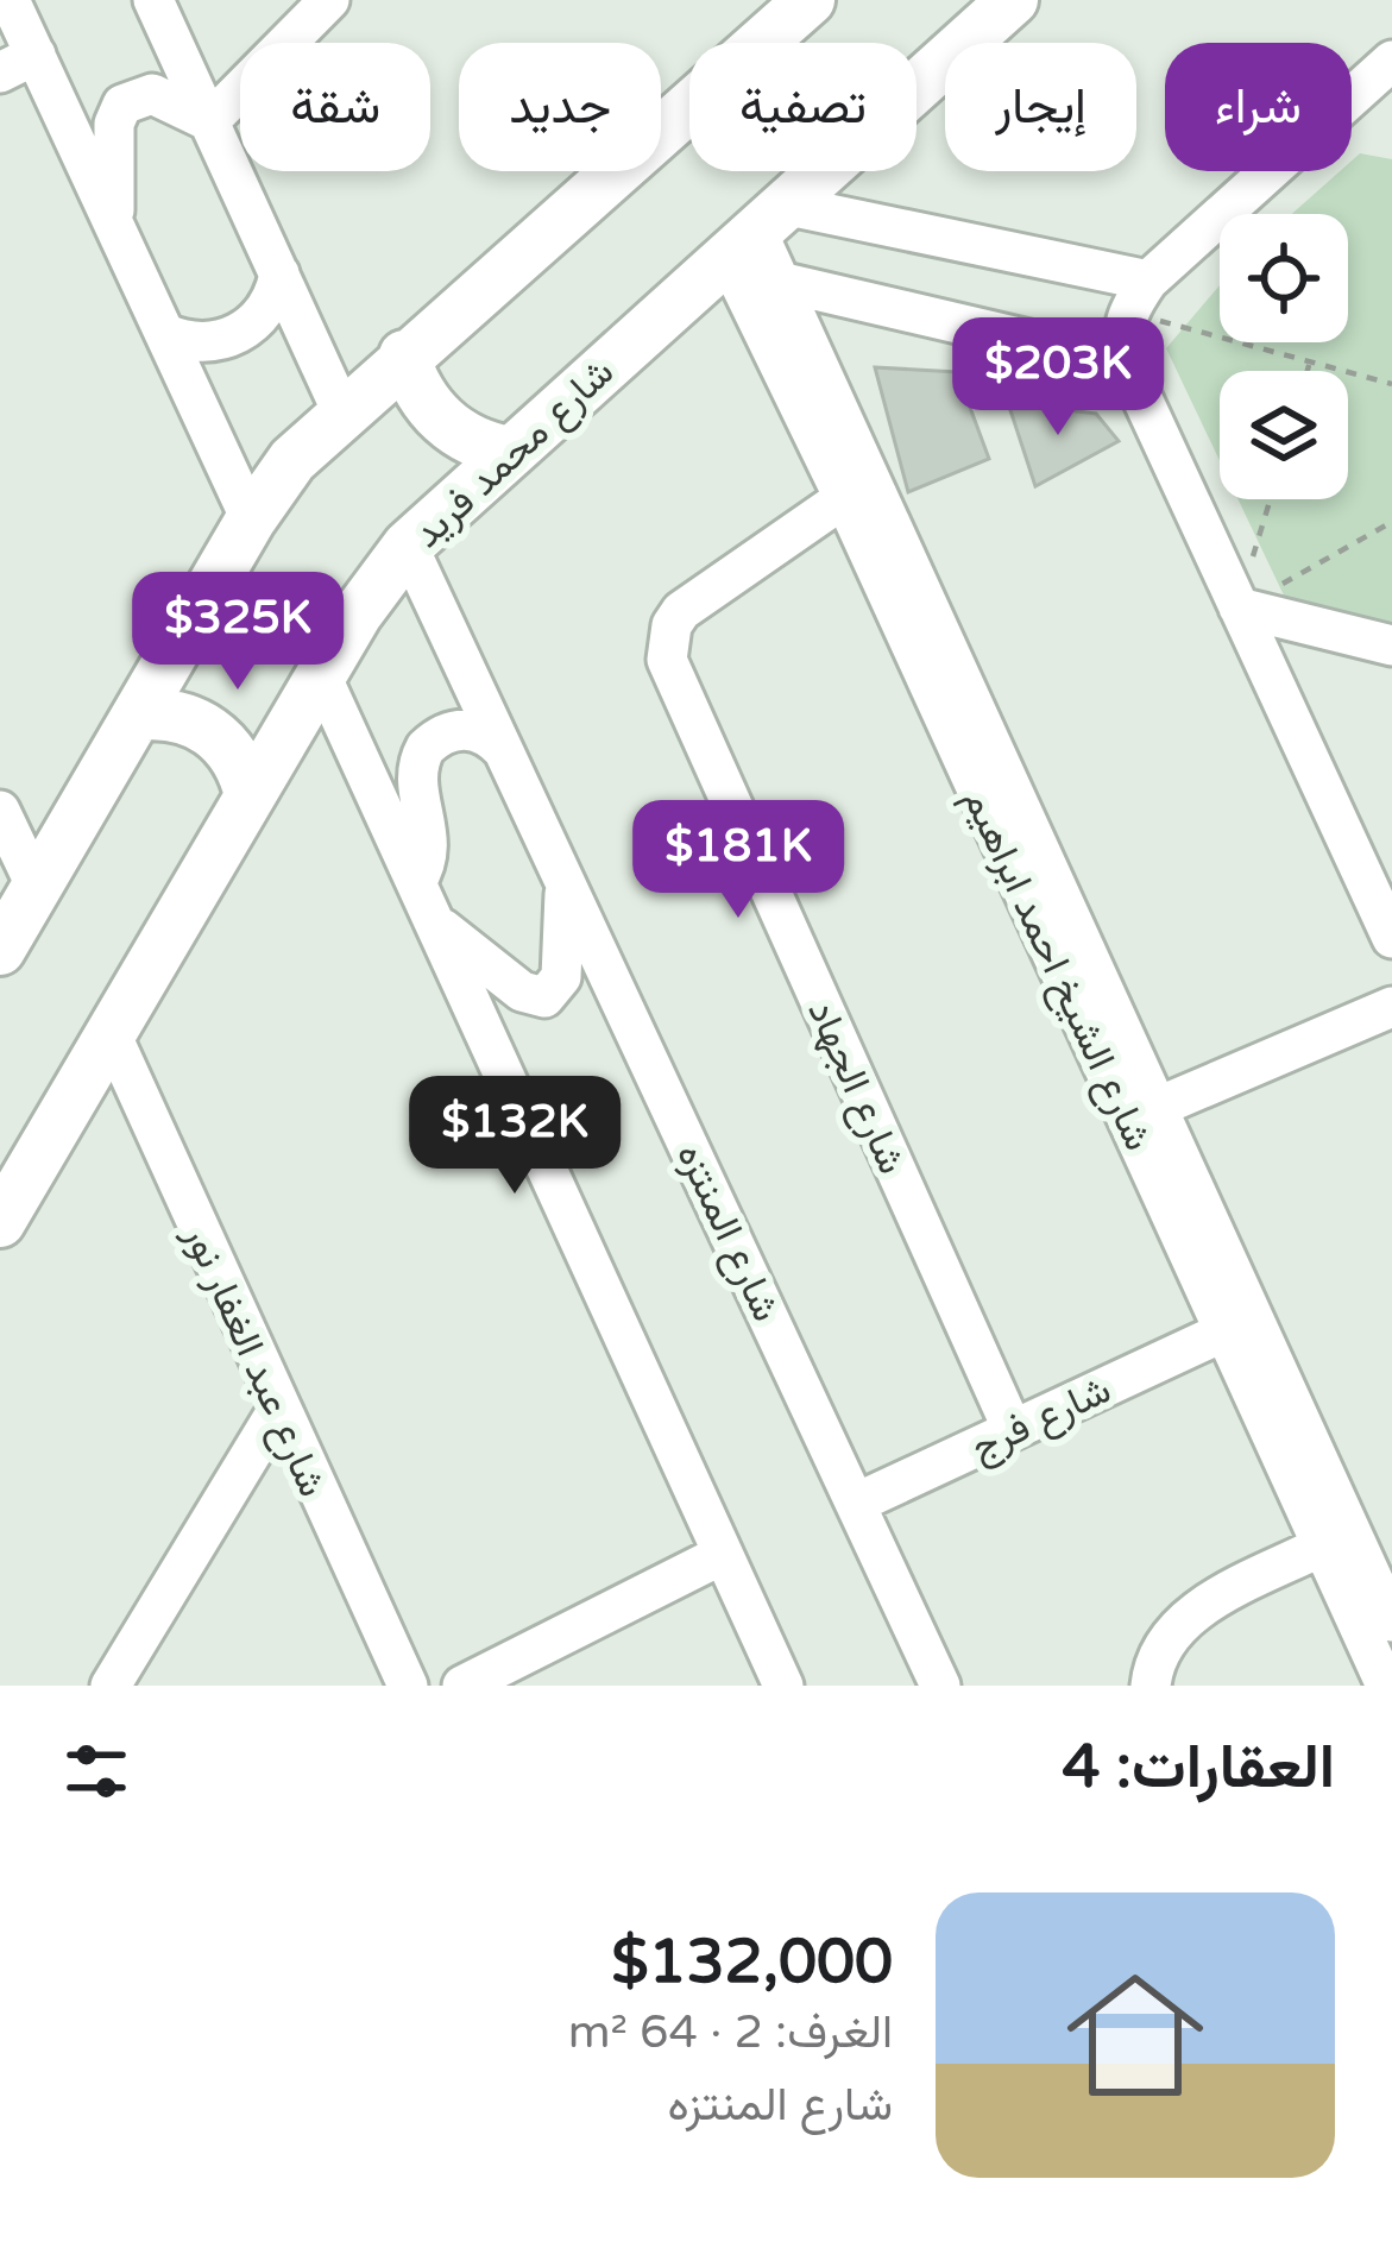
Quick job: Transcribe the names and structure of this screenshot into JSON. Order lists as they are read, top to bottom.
{
  "streets": {
    "main road": ["شارع محمد فريد"],
    "street": [
      "شارع الشيخ احمد ابراهيم",
      "شارع الجهاد",
      "شارع المنتزه",
      "شارع عبد الغفار نور",
      "شارع فرج"
    ]
  },
  "crossings": [
    ["شارع محمد فريد", "شارع الشيخ احمد ابراهيم"],
    ["شارع محمد فريد", "شارع المنتزه"],
    ["شارع محمد فريد", "شارع عبد الغفار نور"],
    ["شارع الشيخ احمد ابراهيم", "شارع الجهاد"],
    ["شارع الشيخ احمد ابراهيم", "شارع فرج"],
    ["شارع الجهاد", "شارع فرج"],
    ["شارع المنتزه", "شارع فرج"]
  ],
  "page": {
    "chip": [
      "شراء",
      "إيجار",
      "تصفية",
      "جديد",
      "شقة"
    ],
    "price": [
      "$203K",
      "$325K",
      "$181K",
      "$132K"
    ],
    "heading": "العقارات: 4",
    "list": [
      {
        "name": "$132,000",
        "note": "الغرف: 2 · 64 m² · شارع المنتزه"
      }
    ]
  }
}
